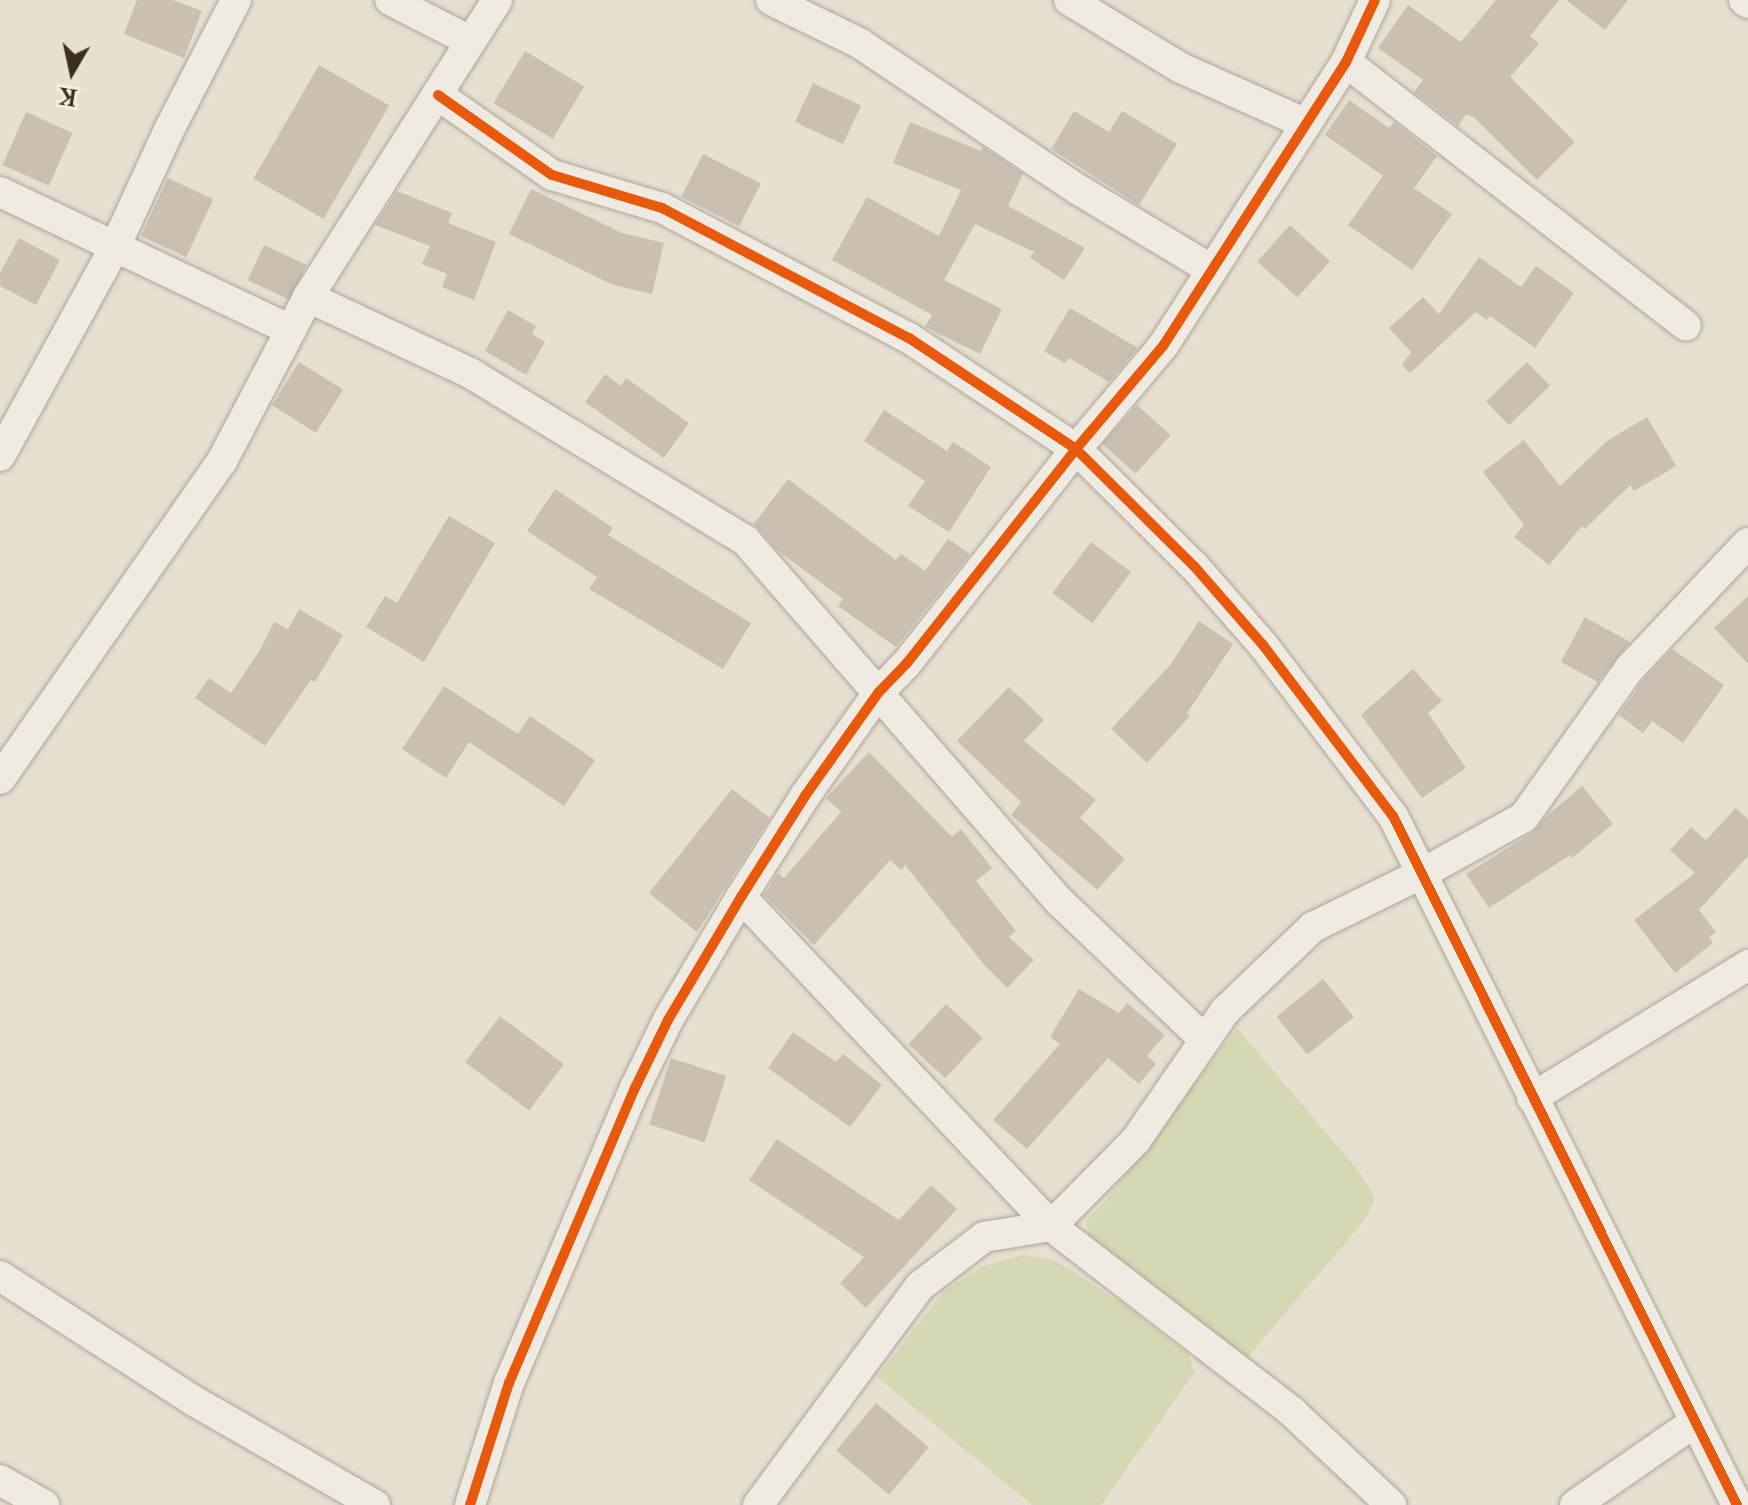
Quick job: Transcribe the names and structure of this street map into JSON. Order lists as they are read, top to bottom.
{
  "north": "bottom"
}
